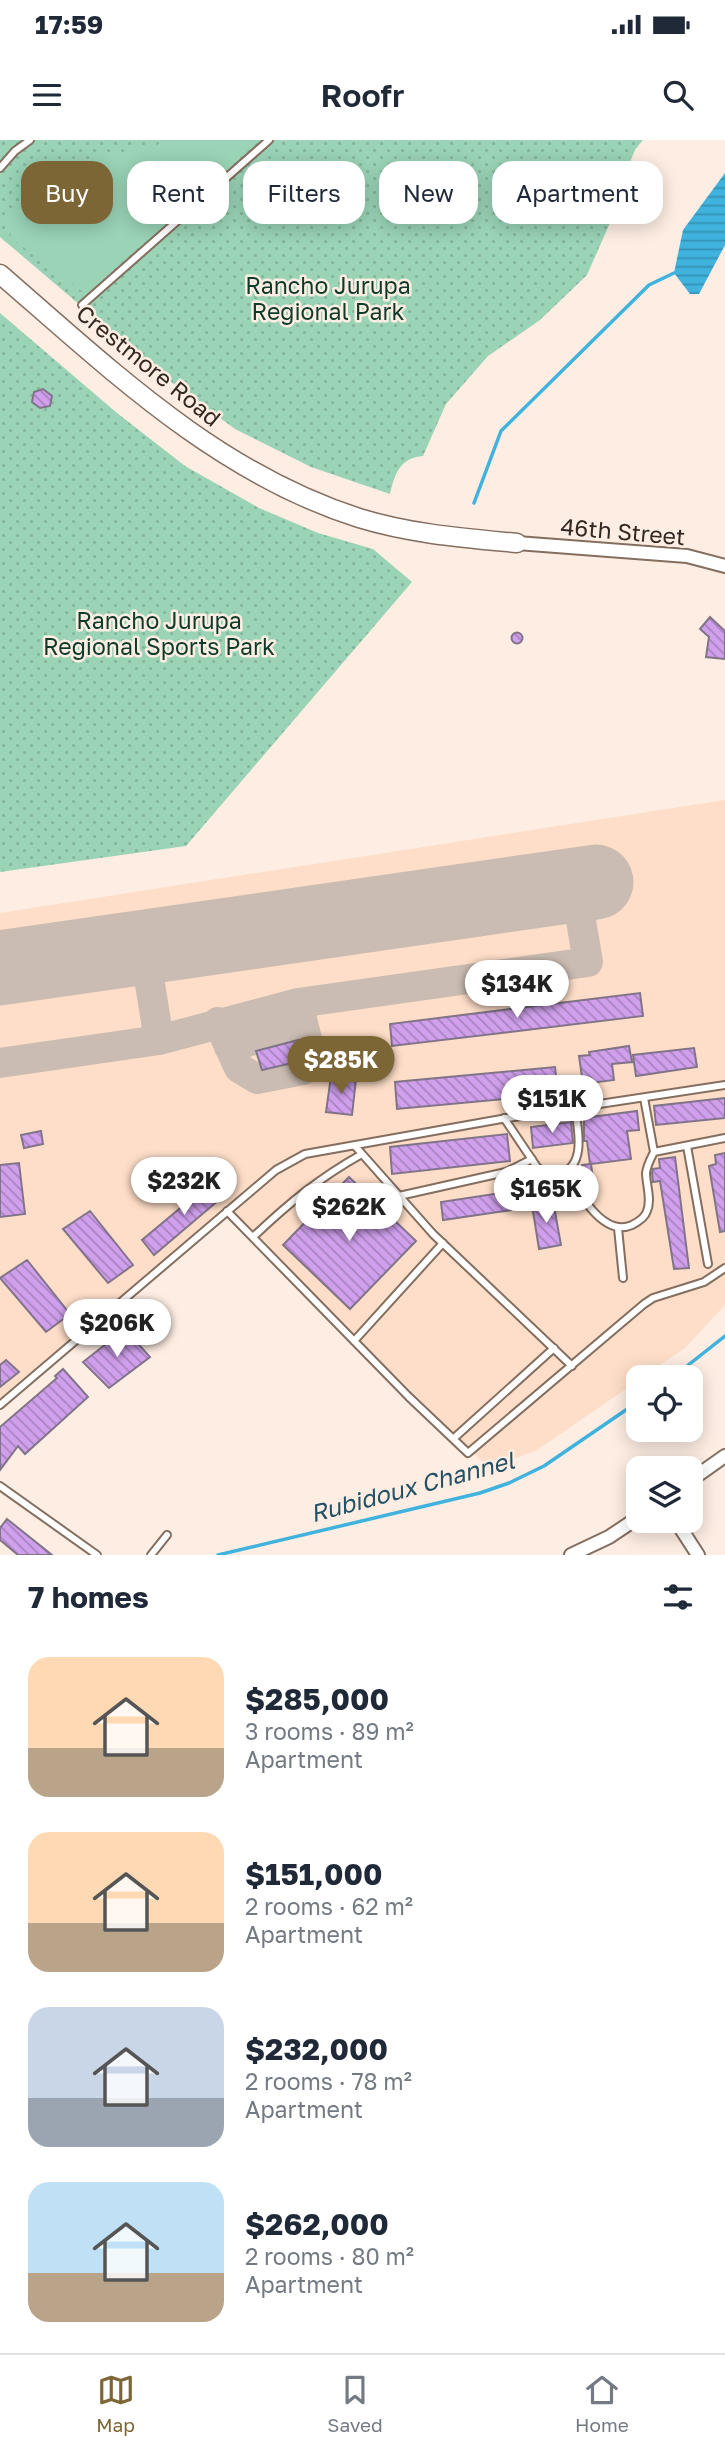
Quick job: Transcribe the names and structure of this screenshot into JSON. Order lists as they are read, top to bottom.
{
  "streets": {
    "street": ["Crestmore Road", "46th Street"]
  },
  "crossings": [
    ["Crestmore Road", "46th Street"]
  ],
  "water": ["Rubidoux Channel"],
  "parks": ["Rancho Jurupa Regional Park", "Rancho Jurupa Regional Sports Park"],
  "page": {
    "status": "17:59",
    "header": "Roofr",
    "chip": [
      "Buy",
      "Rent",
      "Filters",
      "New",
      "Apartment"
    ],
    "price": [
      "$134K",
      "$285K",
      "$151K",
      "$232K",
      "$165K",
      "$262K",
      "$206K"
    ],
    "heading": "7 homes",
    "list": [
      {
        "name": "$285,000",
        "note": "3 rooms · 89 m² · Apartment"
      },
      {
        "name": "$151,000",
        "note": "2 rooms · 62 m² · Apartment"
      },
      {
        "name": "$232,000",
        "note": "2 rooms · 78 m² · Apartment"
      },
      {
        "name": "$262,000",
        "note": "2 rooms · 80 m² · Apartment"
      }
    ],
    "tabs": ["Map", "Saved", "Home"]
  }
}
